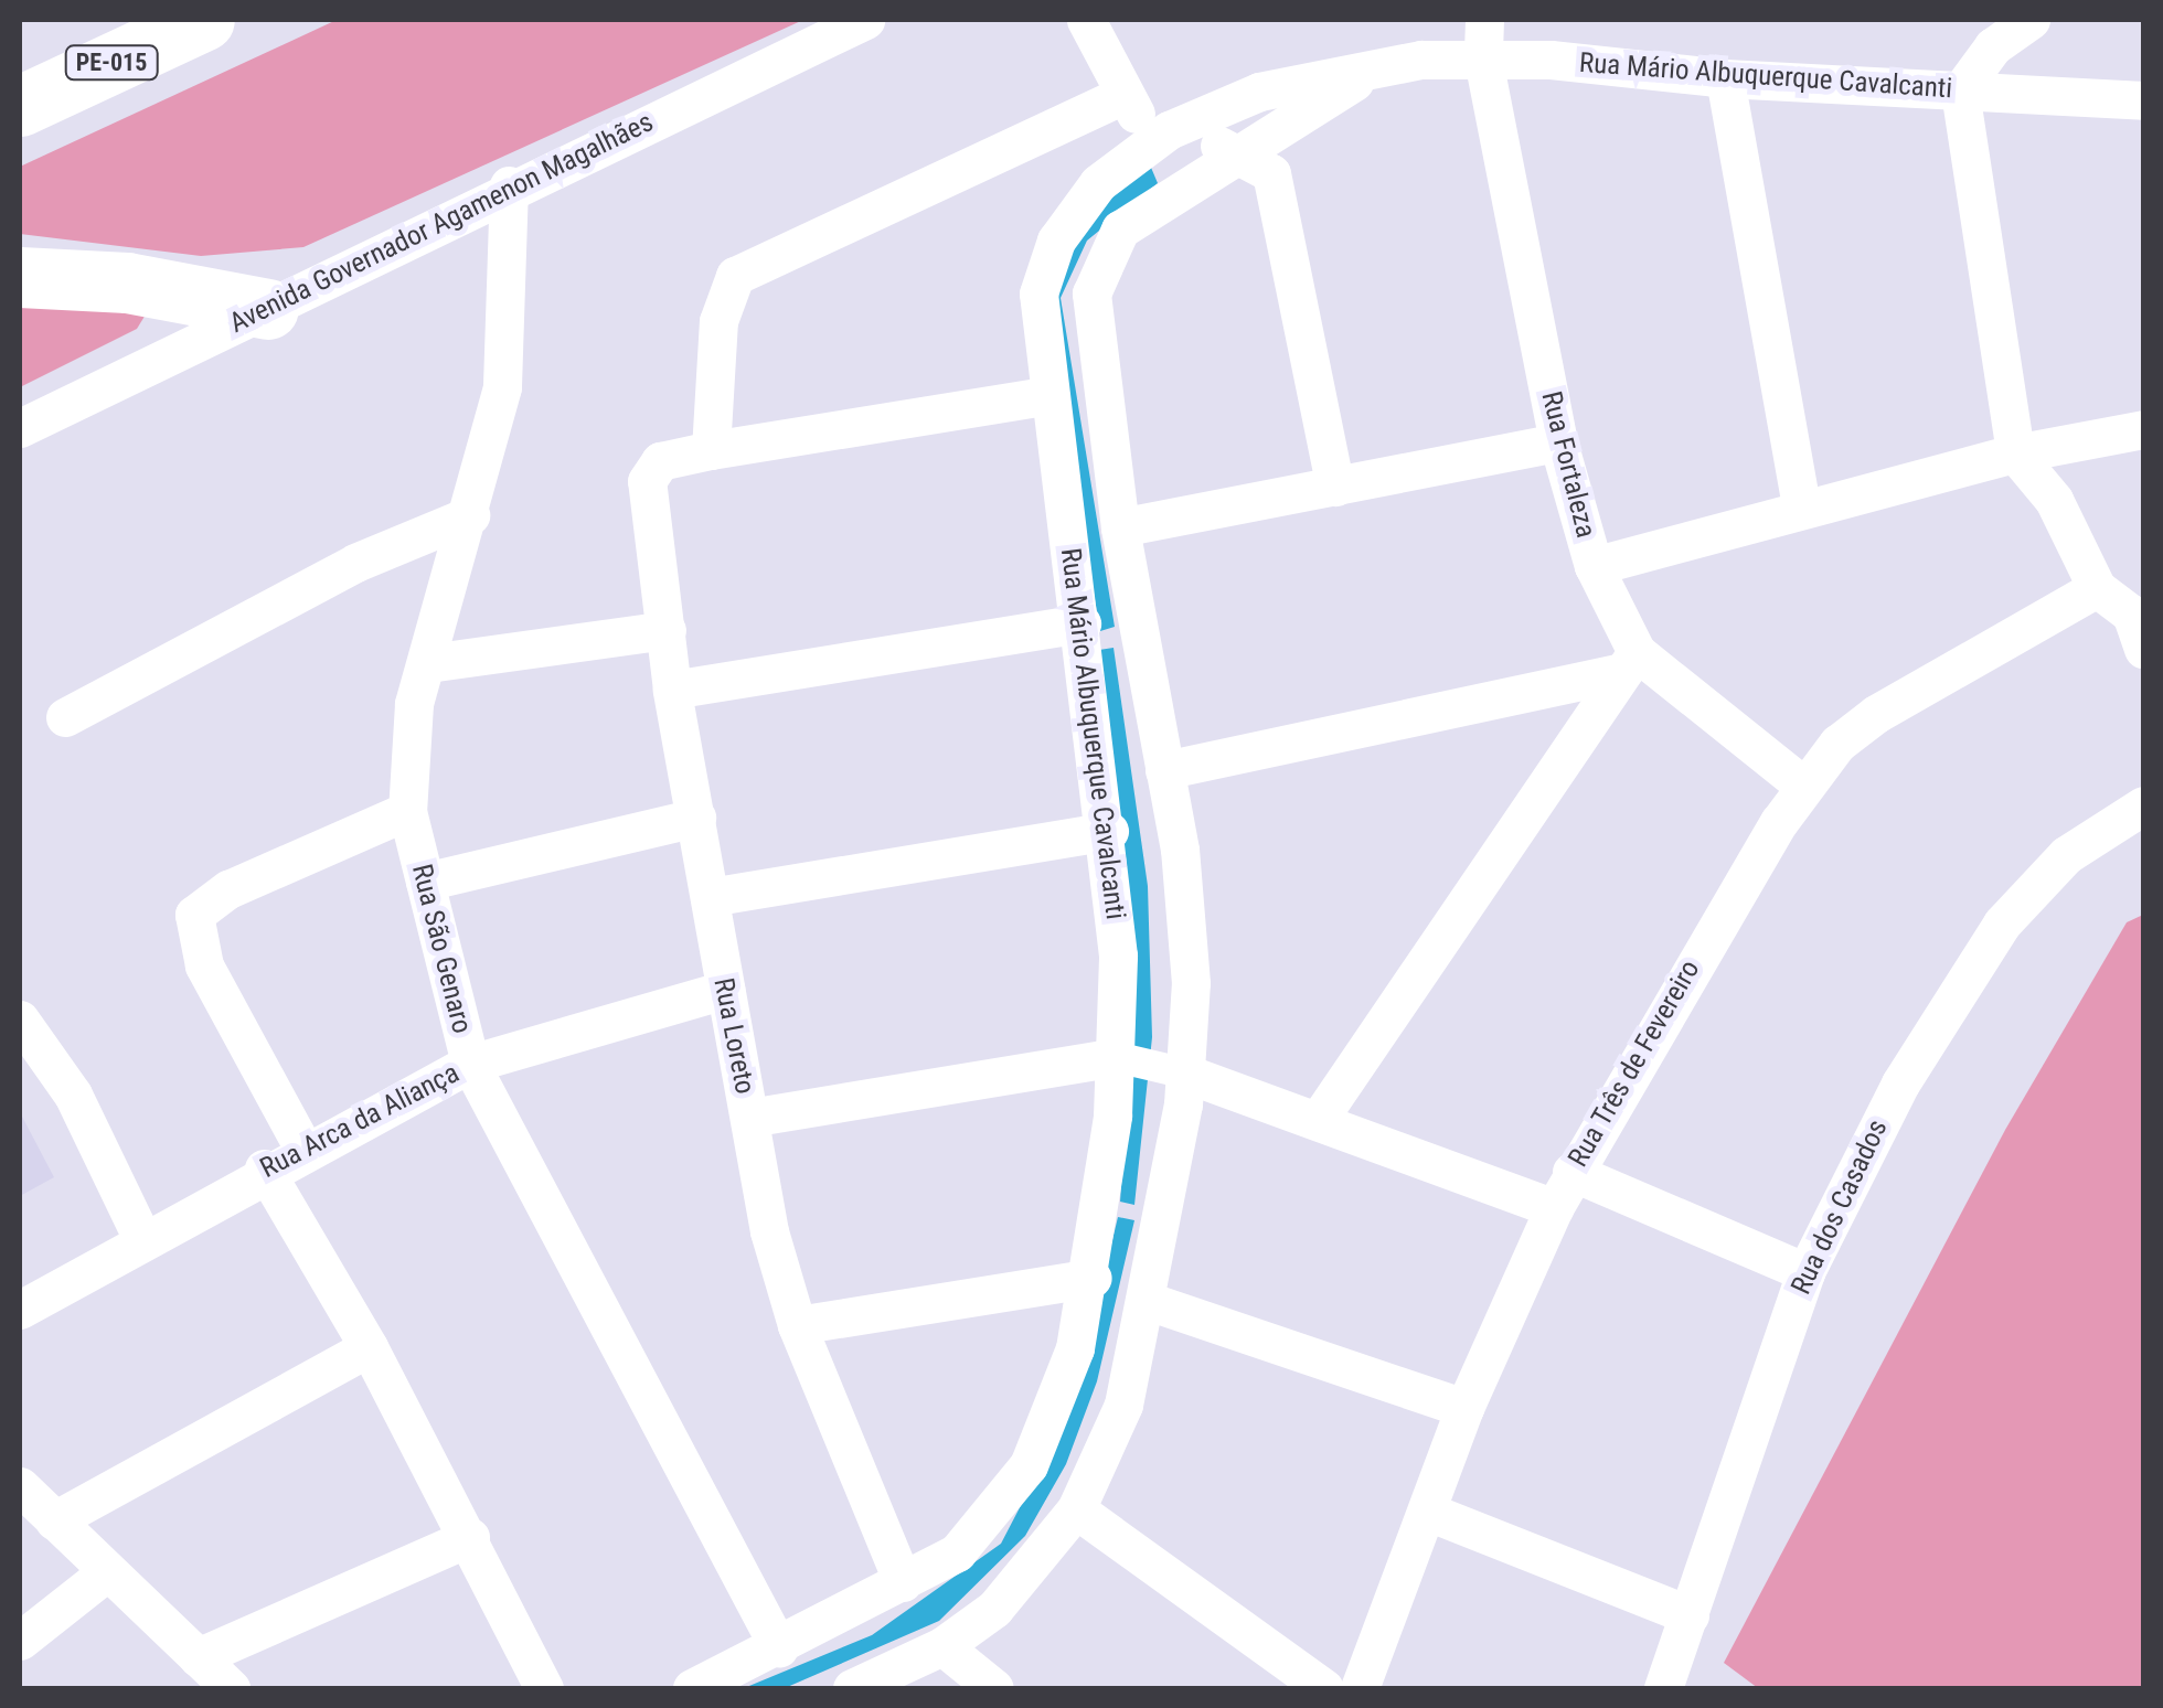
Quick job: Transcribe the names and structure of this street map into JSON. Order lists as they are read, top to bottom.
{
  "streets": {
    "highway": ["PE-015"],
    "street": [
      "Rua Mário Albuquerque Cavalcanti",
      "Avenida Governador Agamenon Magalhães",
      "Rua Fortaleza",
      "Rua São Genaro",
      "Rua Loreto",
      "Rua Três de Fevereiro",
      "Rua Arca da Aliança",
      "Rua dos Casados"
    ]
  },
  "crossings": [
    ["Rua Mário Albuquerque Cavalcanti", "Rua Fortaleza"],
    ["Rua Mário Albuquerque Cavalcanti", "Rua São Genaro"],
    ["Rua Mário Albuquerque Cavalcanti", "Rua Loreto"],
    ["Avenida Governador Agamenon Magalhães", "Rua São Genaro"],
    ["Rua Fortaleza", "Rua Três de Fevereiro"],
    ["Rua São Genaro", "Rua Arca da Aliança"],
    ["Rua Loreto", "Rua Arca da Aliança"]
  ]
}
